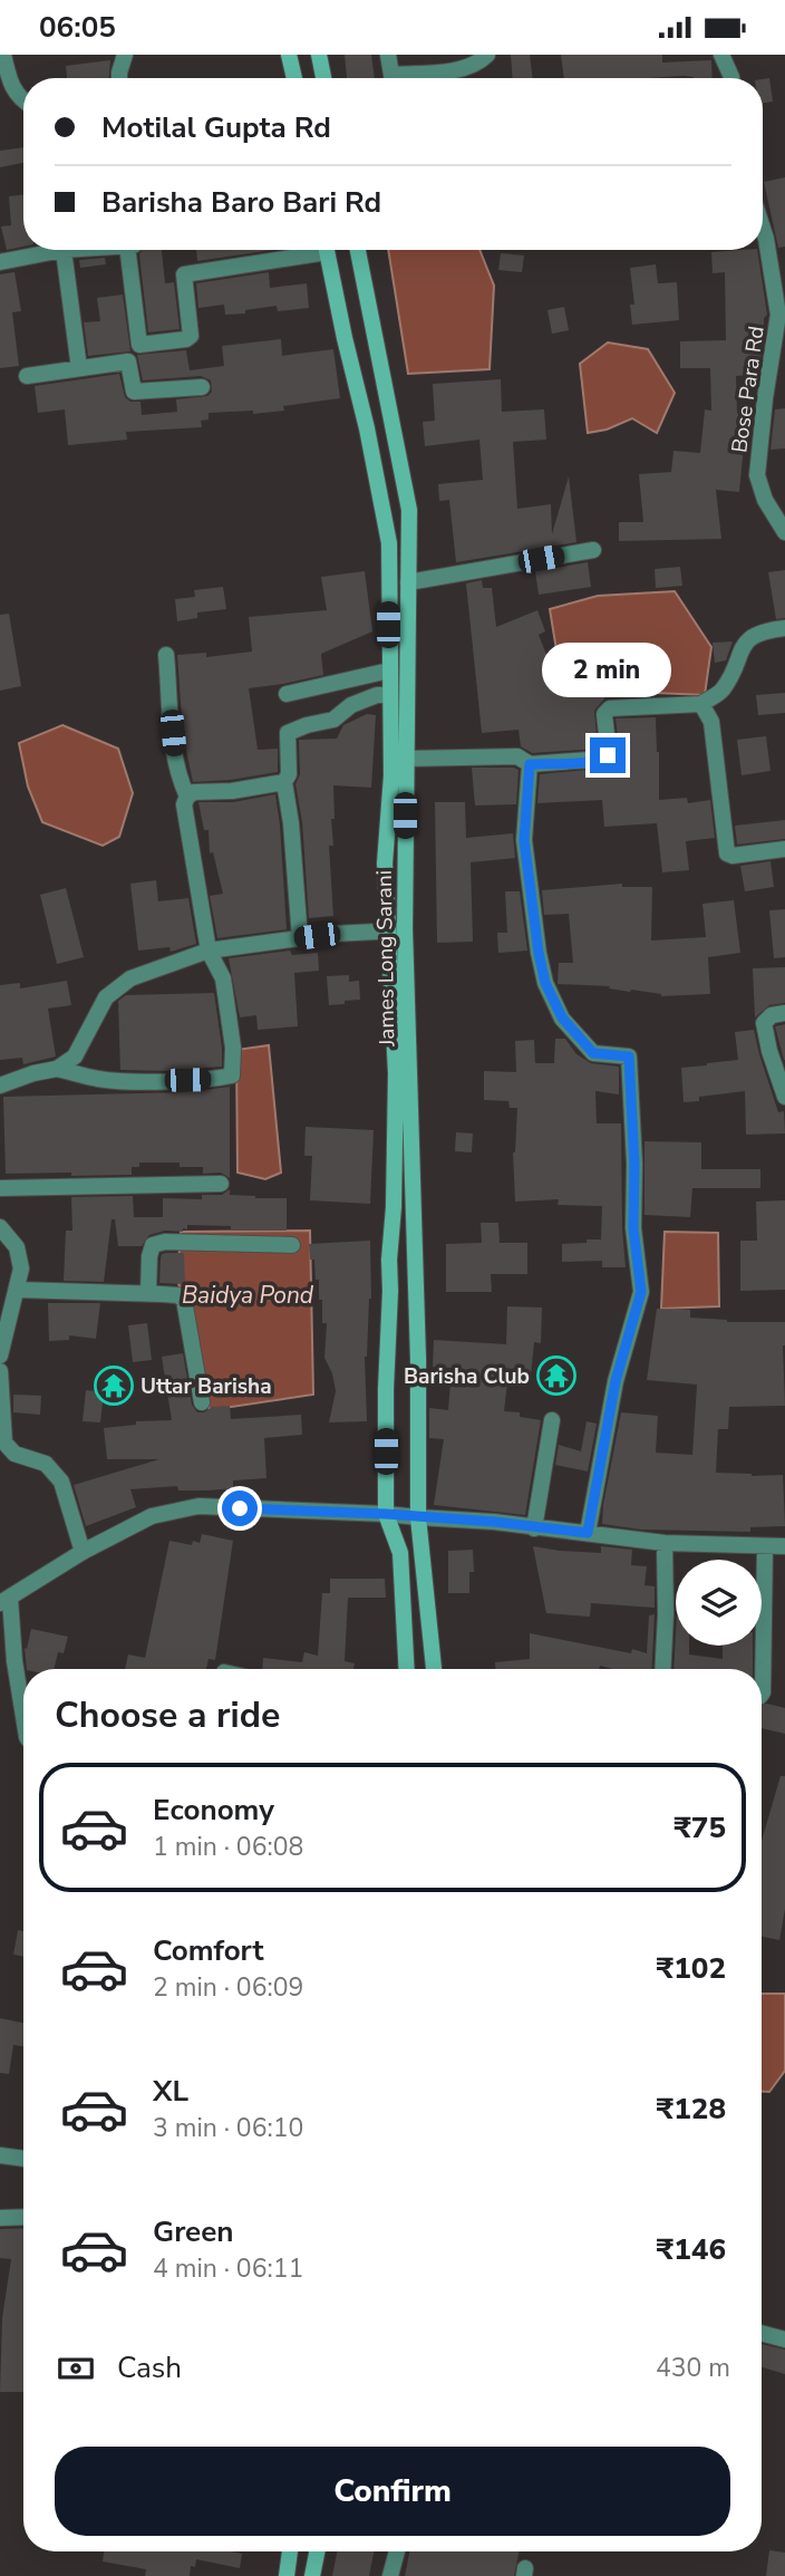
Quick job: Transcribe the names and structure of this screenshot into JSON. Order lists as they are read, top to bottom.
{
  "streets": {
    "main road": ["James Long Sarani"],
    "street": ["Bose Para Rd"]
  },
  "water": ["Baidya Pond"],
  "places": {
    "temple": ["Barisha Club", "Uttar Barisha"]
  },
  "page": {
    "status": "06:05",
    "banner": ["Motilal Gupta Rd", "Barisha Baro Bari Rd"],
    "bubble": "2 min",
    "heading": "Choose a ride",
    "list": [
      {
        "name": "Economy",
        "note": "1 min · 06:08",
        "value": "₹75"
      },
      {
        "name": "Comfort",
        "note": "2 min · 06:09",
        "value": "₹102"
      },
      {
        "name": "XL",
        "note": "3 min · 06:10",
        "value": "₹128"
      },
      {
        "name": "Green",
        "note": "4 min · 06:11",
        "value": "₹146"
      }
    ],
    "pay": ["Cash", "430 m"],
    "buttons": "Confirm"
  }
}
